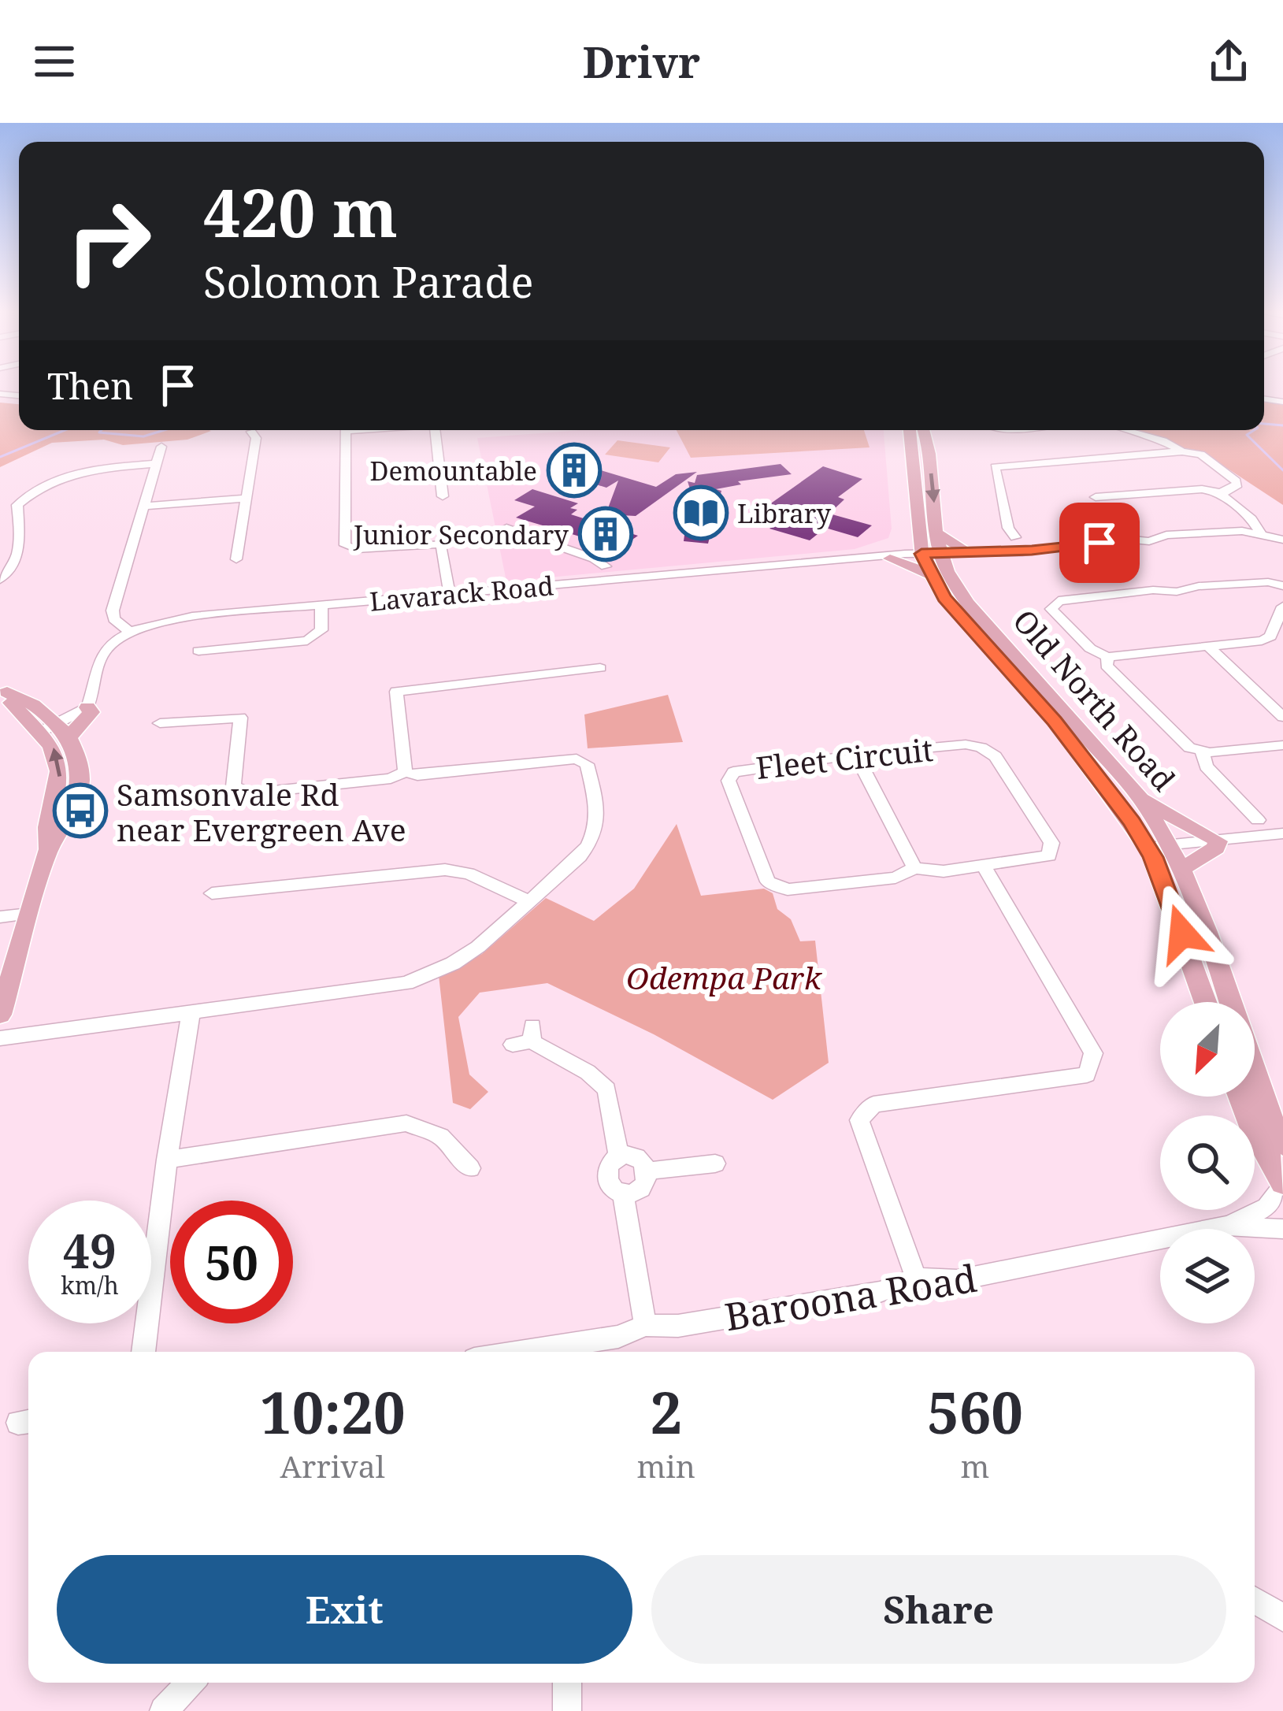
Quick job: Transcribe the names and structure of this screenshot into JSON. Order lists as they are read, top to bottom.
{
  "streets": {
    "main road": ["Old North Road"],
    "street": ["Lavarack Road", "Fleet Circuit", "Baroona Road"]
  },
  "parks": ["Odempa Park"],
  "places": {
    "building": ["Demountable", "Junior Secondary"],
    "library": ["Library"],
    "bus stop": ["Samsonvale Rd near Evergreen Ave"]
  },
  "north": "bottom left",
  "page": {
    "header": "Drivr",
    "turn": ["420 m", "Solomon Parade"],
    "then": "Then",
    "speed": "49 km/h",
    "limit": "50",
    "eta": [
      "10:20",
      "Arrival",
      "2",
      "min",
      "560",
      "m"
    ],
    "buttons": ["Exit", "Share"]
  }
}
